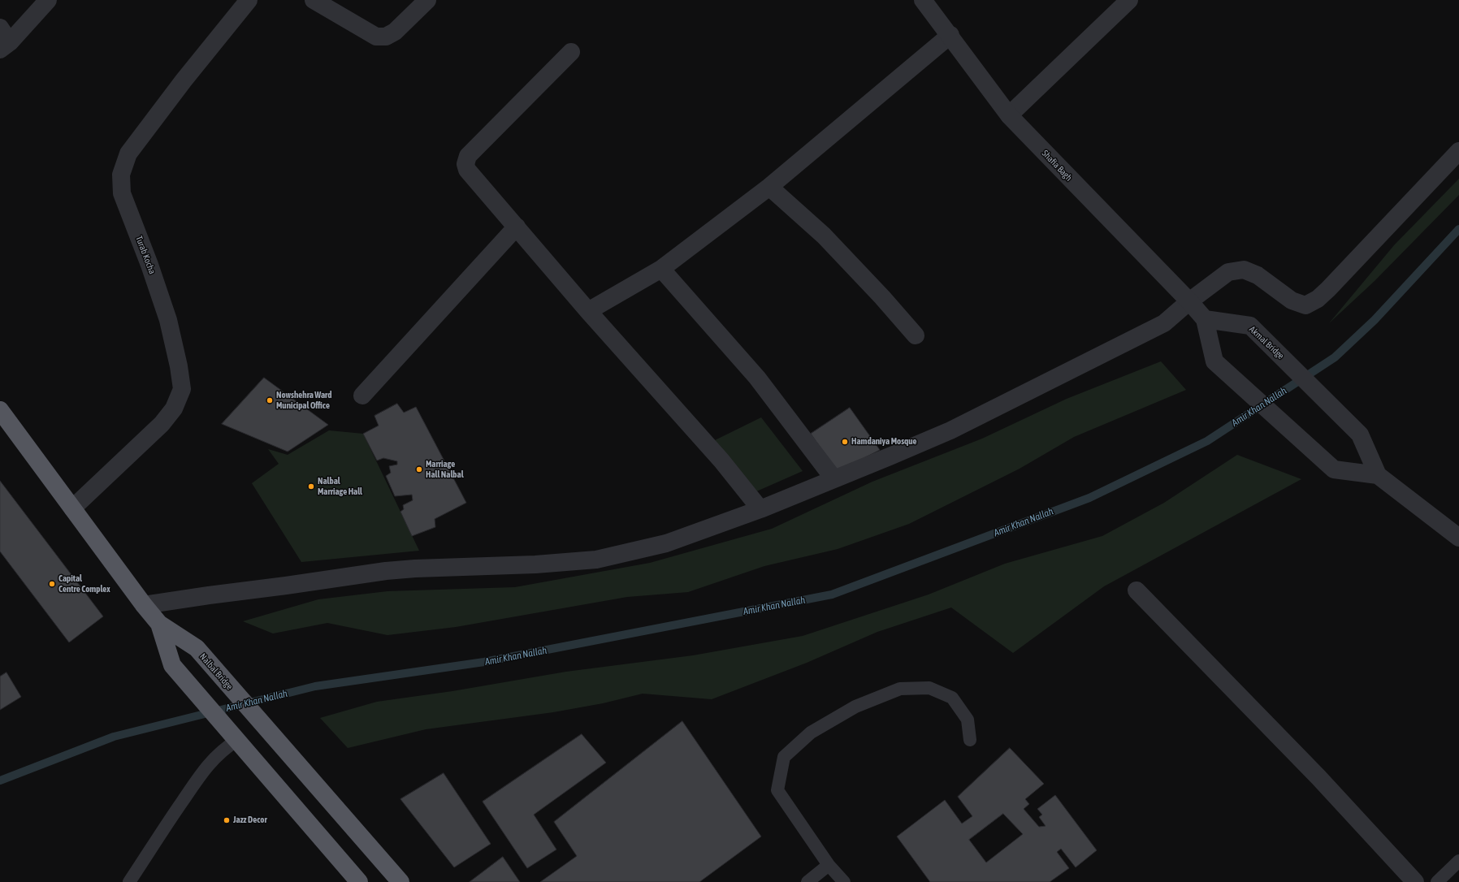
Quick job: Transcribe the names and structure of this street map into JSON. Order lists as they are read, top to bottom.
{
  "streets": {
    "highway": ["Nalbal Bridge"],
    "street": ["Shafia Bagh", "Turab Kocha", "Akmal Bridge"]
  },
  "crossings": [
    ["Shafia Bagh", "Akmal Bridge"]
  ],
  "water": ["Amir Khan Nallah"],
  "places": [
    "Nowshehra Ward Municipal Office",
    "Hamdaniya Mosque",
    "Marriage Hall Nalbal",
    "Nalbal Marriage Hall",
    "Capital Centre Complex",
    "Jazz Decor"
  ]
}
